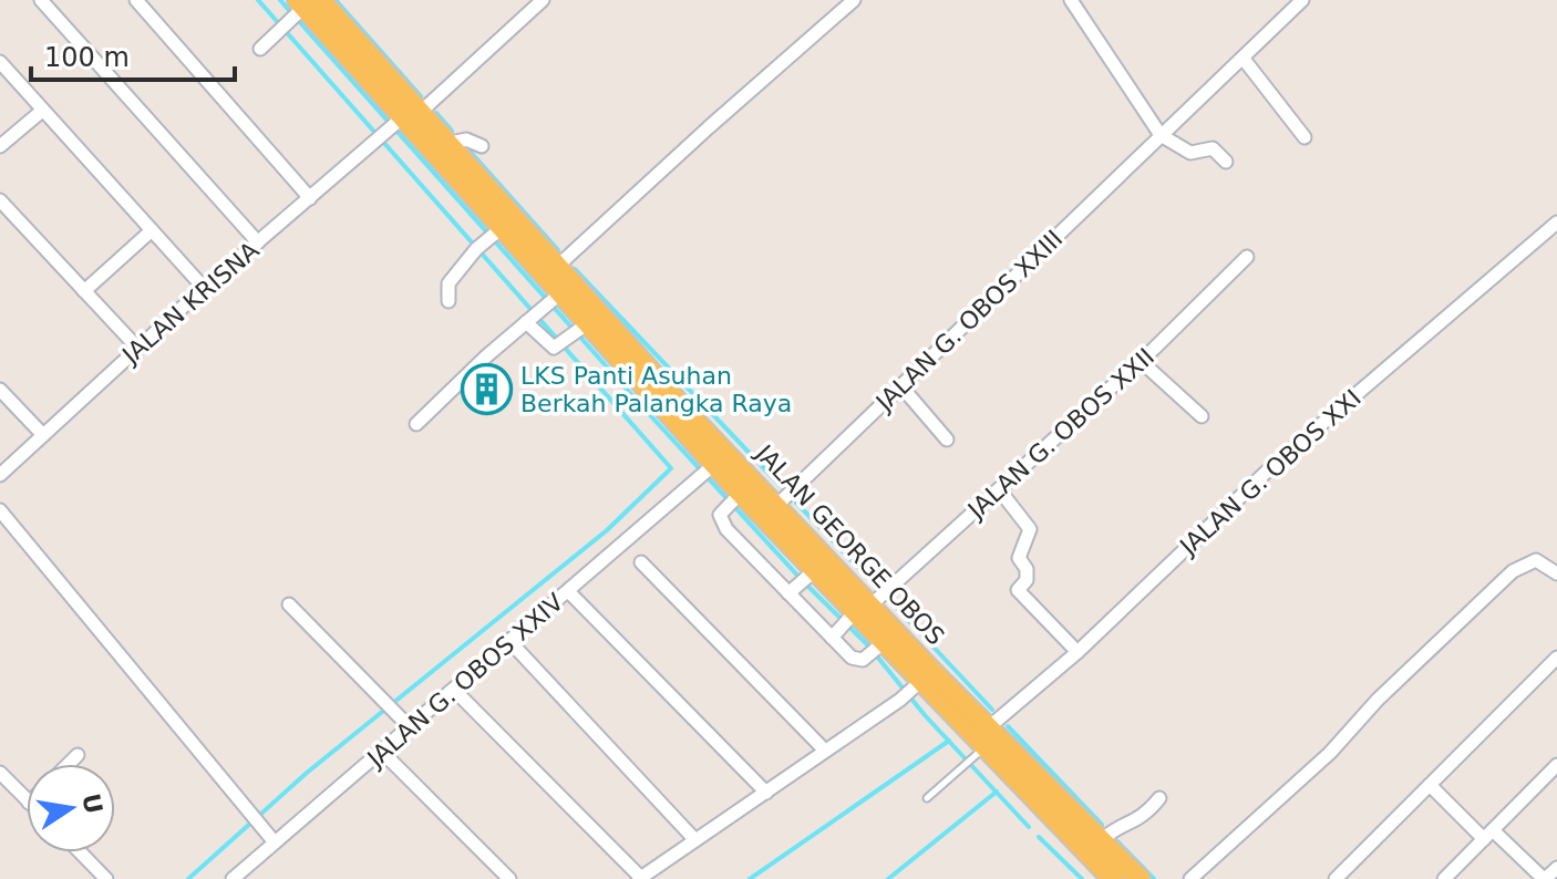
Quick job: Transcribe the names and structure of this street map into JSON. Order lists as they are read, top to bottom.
{
  "streets": {
    "main road": ["JALAN GEORGE OBOS"],
    "street": [
      "JALAN KRISNA",
      "JALAN G. OBOS XXIII",
      "JALAN G. OBOS XXII",
      "JALAN G. OBOS XXI",
      "JALAN G. OBOS XXIV"
    ]
  },
  "crossings": [
    ["JALAN KRISNA", "JALAN GEORGE OBOS"],
    ["JALAN G. OBOS XXIII", "JALAN GEORGE OBOS"],
    ["JALAN G. OBOS XXII", "JALAN GEORGE OBOS"],
    ["JALAN G. OBOS XXI", "JALAN GEORGE OBOS"],
    ["JALAN GEORGE OBOS", "JALAN G. OBOS XXIV"]
  ],
  "places": {
    "building": ["LKS Panti Asuhan Berkah Palangka Raya"]
  },
  "scale_bar": "100 m",
  "north": "right"
}
